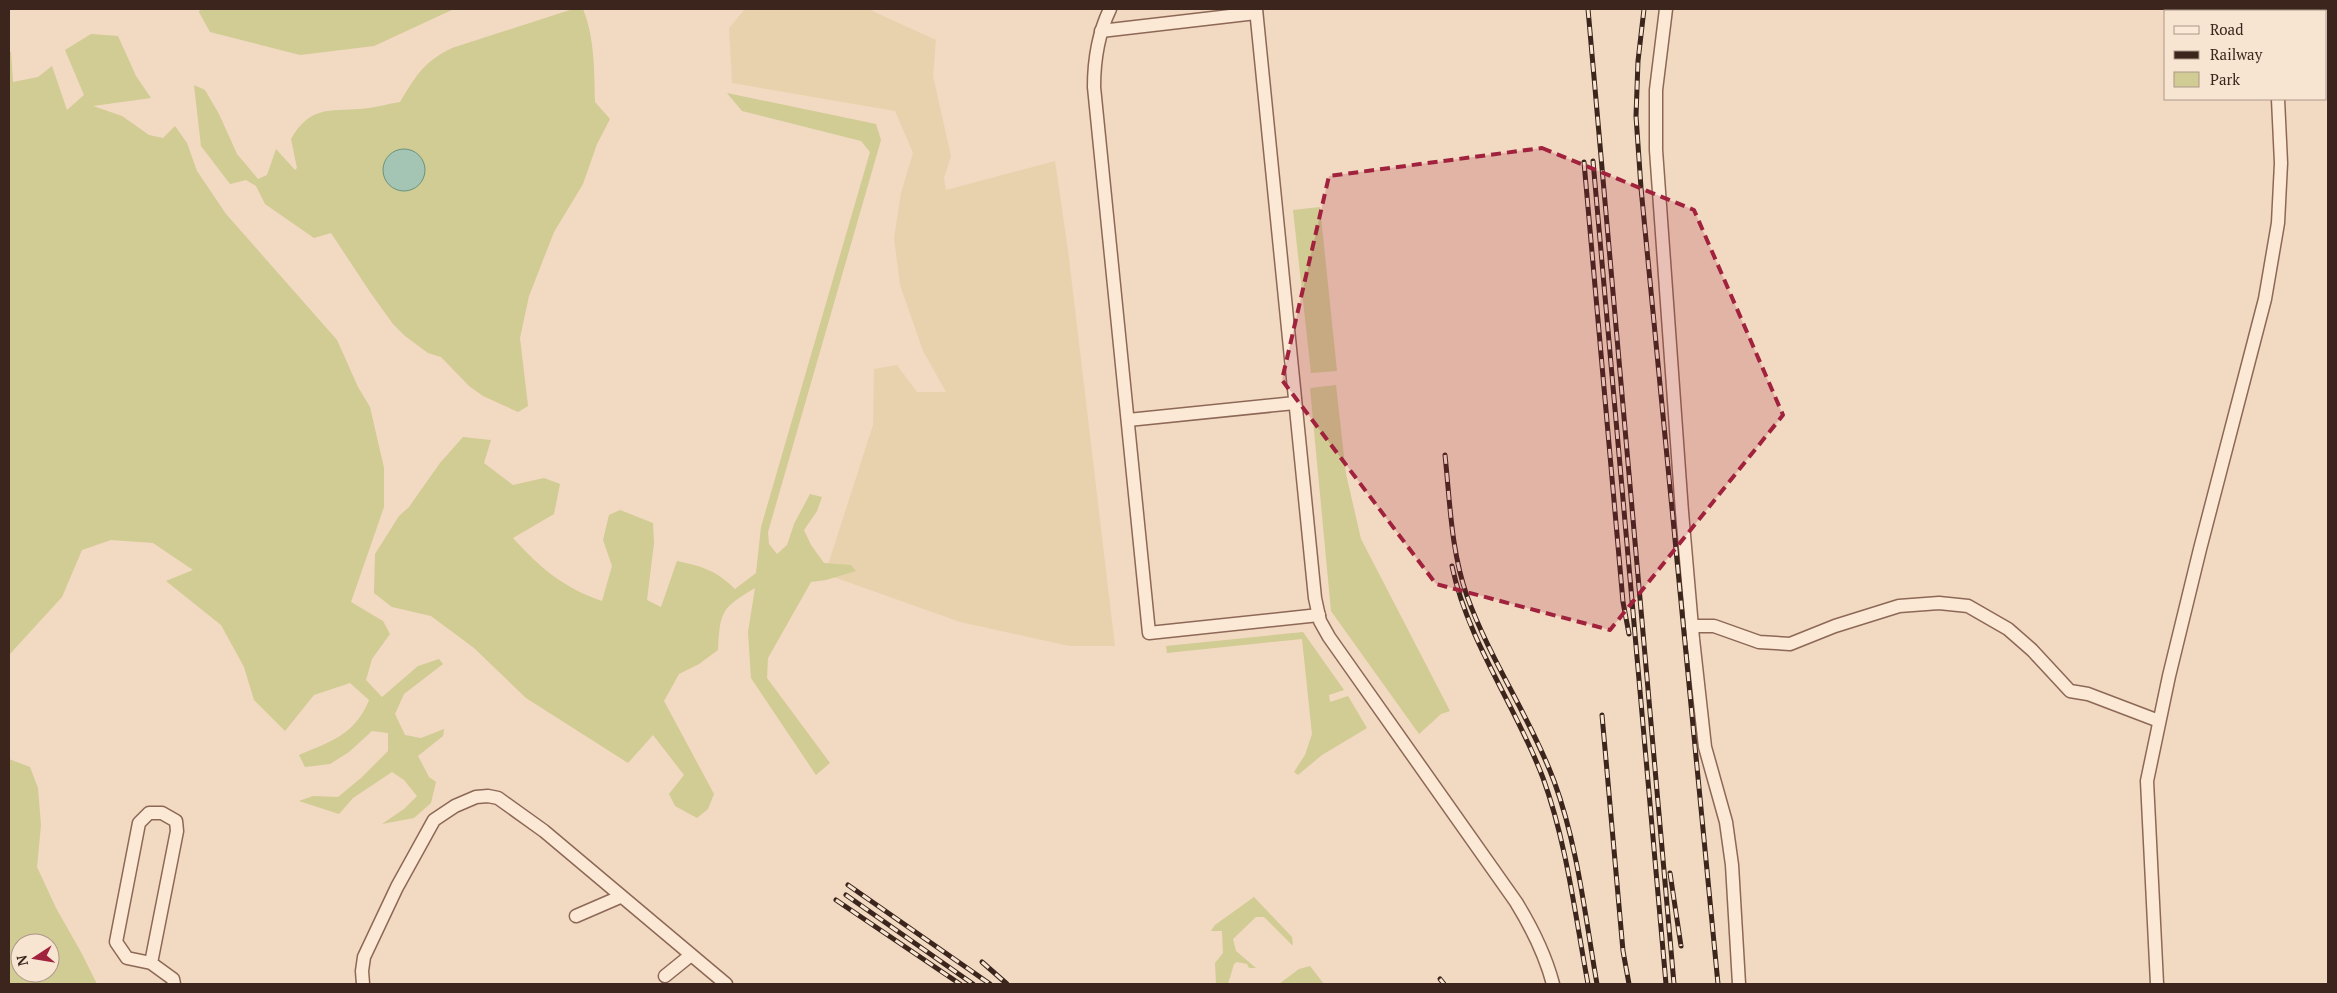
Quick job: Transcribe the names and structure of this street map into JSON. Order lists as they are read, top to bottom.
{
  "legend": ["Road", "Railway", "Park"],
  "north": "left"
}
